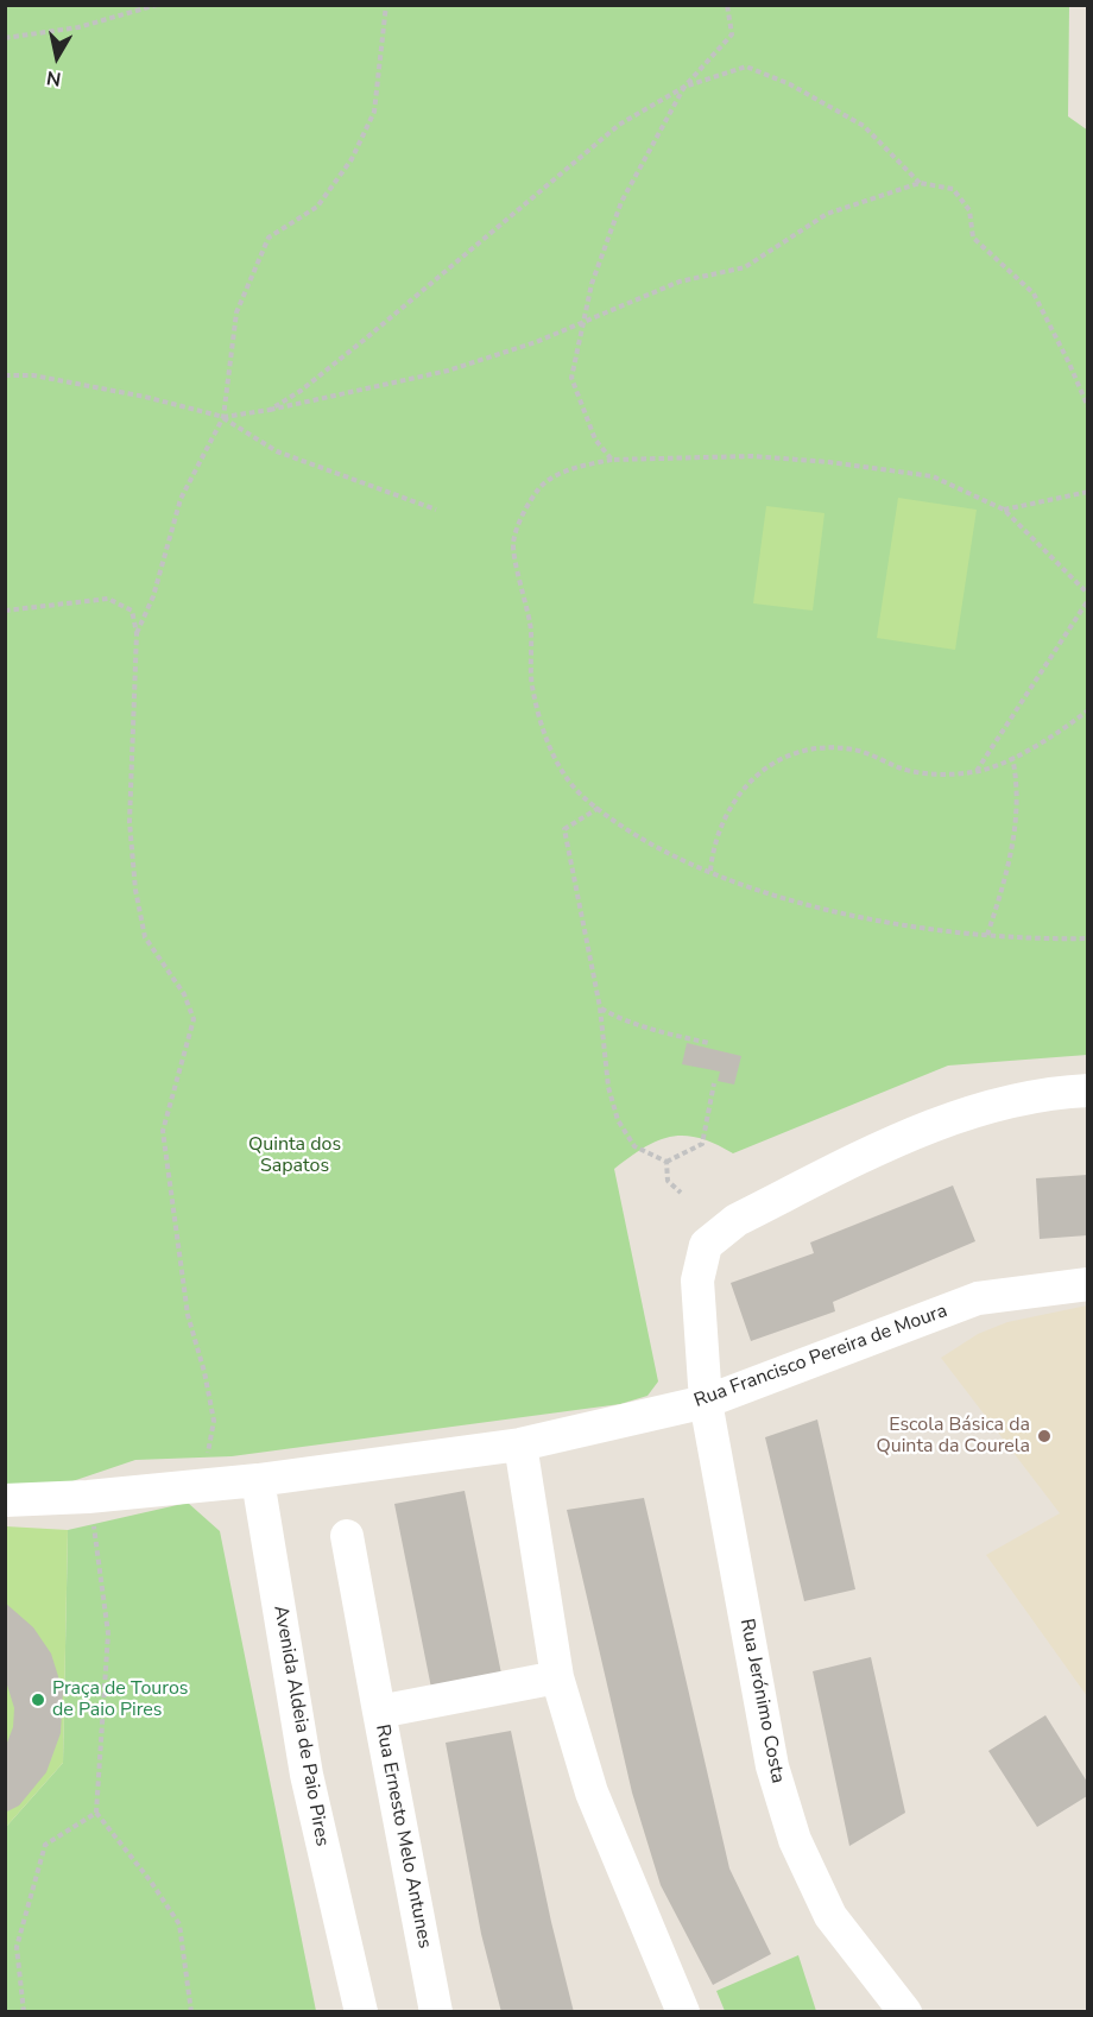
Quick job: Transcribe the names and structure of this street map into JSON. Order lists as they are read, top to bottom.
{
  "streets": {
    "street": [
      "Rua Francisco Pereira de Moura",
      "Rua Jerónimo Costa",
      "Avenida Aldeia de Paio Pires",
      "Rua Ernesto Melo Antunes"
    ]
  },
  "crossings": [
    ["Rua Francisco Pereira de Moura", "Rua Jerónimo Costa"],
    ["Rua Francisco Pereira de Moura", "Avenida Aldeia de Paio Pires"]
  ],
  "parks": ["Quinta dos Sapatos"],
  "places": ["Escola Básica da Quinta da Courela", "Praça de Touros de Paio Pires"],
  "north": "bottom"
}
